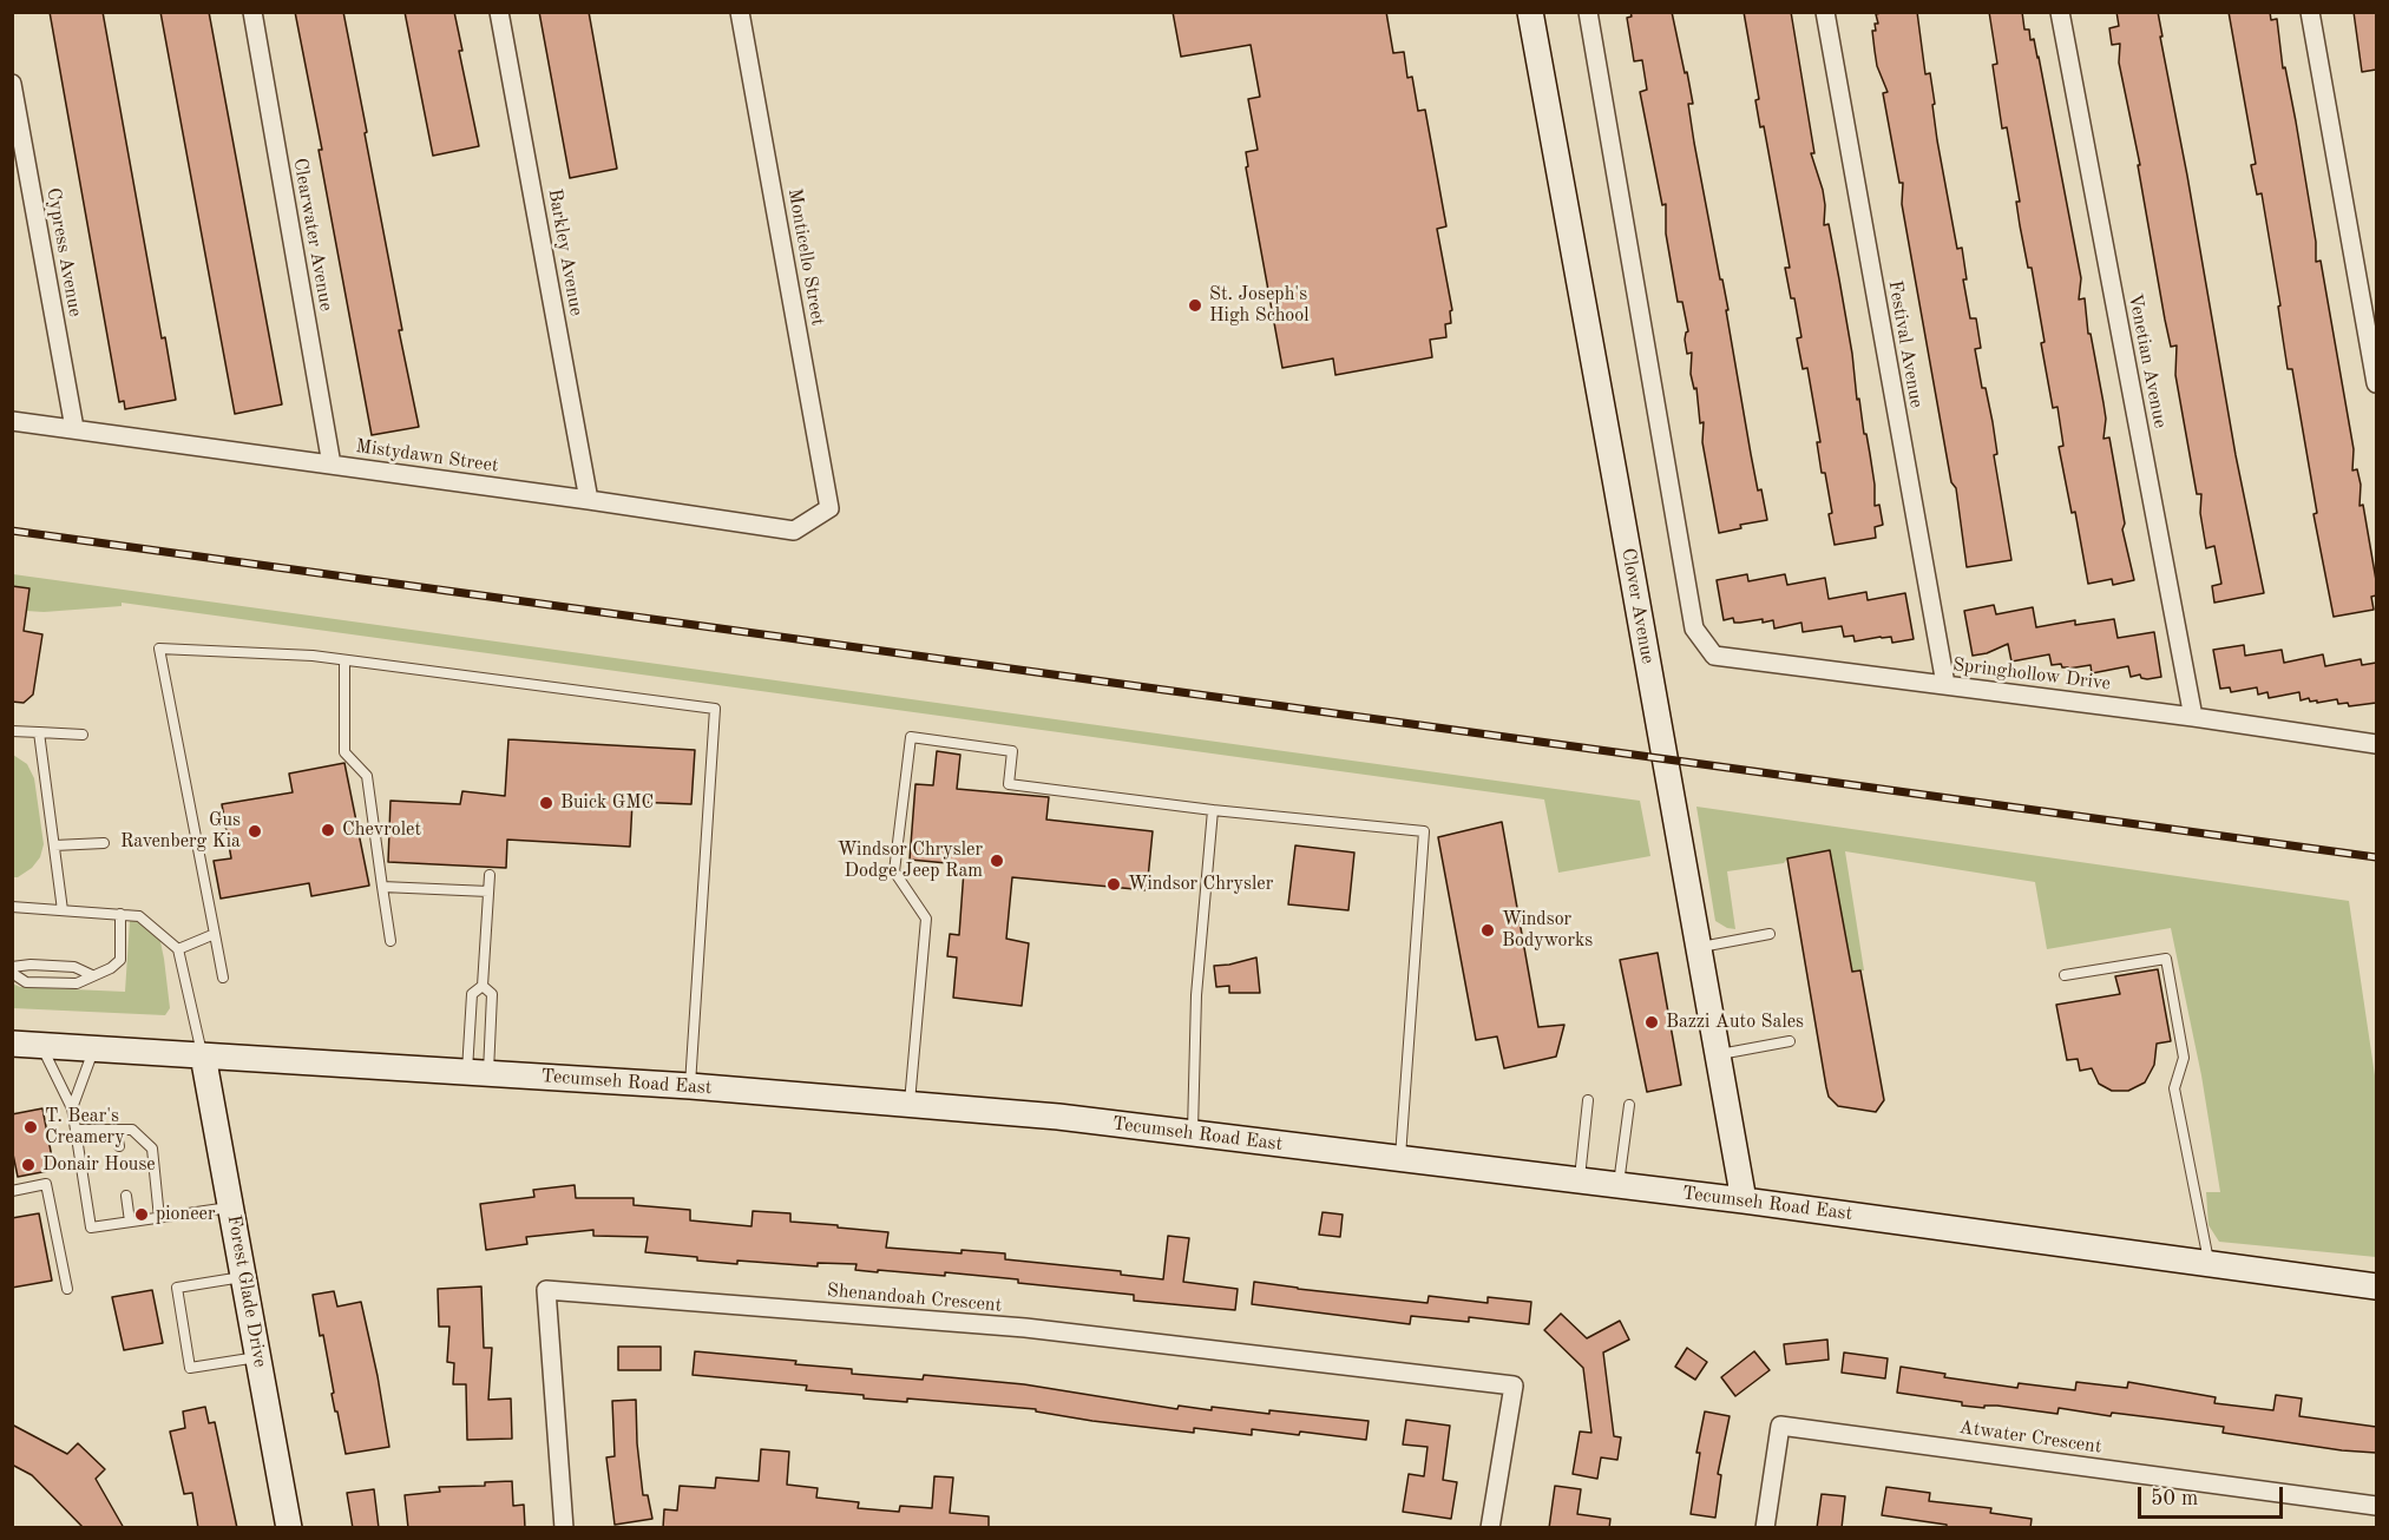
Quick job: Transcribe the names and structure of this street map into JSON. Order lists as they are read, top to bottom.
{
  "streets": {
    "main road": ["Clover Avenue", "Tecumseh Road East", "Forest Glade Drive"],
    "street": [
      "Clearwater Avenue",
      "Cypress Avenue",
      "Barkley Avenue",
      "Monticello Street",
      "Festival Avenue",
      "Venetian Avenue",
      "Mistydawn Street",
      "Springhollow Drive",
      "Shenandoah Crescent",
      "Atwater Crescent"
    ]
  },
  "crossings": [
    ["Clearwater Avenue", "Mistydawn Street"],
    ["Cypress Avenue", "Mistydawn Street"],
    ["Barkley Avenue", "Mistydawn Street"],
    ["Monticello Street", "Mistydawn Street"],
    ["Festival Avenue", "Springhollow Drive"],
    ["Venetian Avenue", "Springhollow Drive"],
    ["Clover Avenue", "Tecumseh Road East"],
    ["Tecumseh Road East", "Forest Glade Drive"]
  ],
  "places": [
    "St. Joseph's High School",
    "Buick GMC",
    "Chevrolet",
    "Gus Ravenberg Kia",
    "Windsor Chrysler Dodge Jeep Ram",
    "Windsor Chrysler",
    "Windsor Bodyworks",
    "Bazzi Auto Sales",
    "T. Bear's Creamery",
    "Donair House",
    "pioneer"
  ],
  "scale_bar": "50 m"
}
